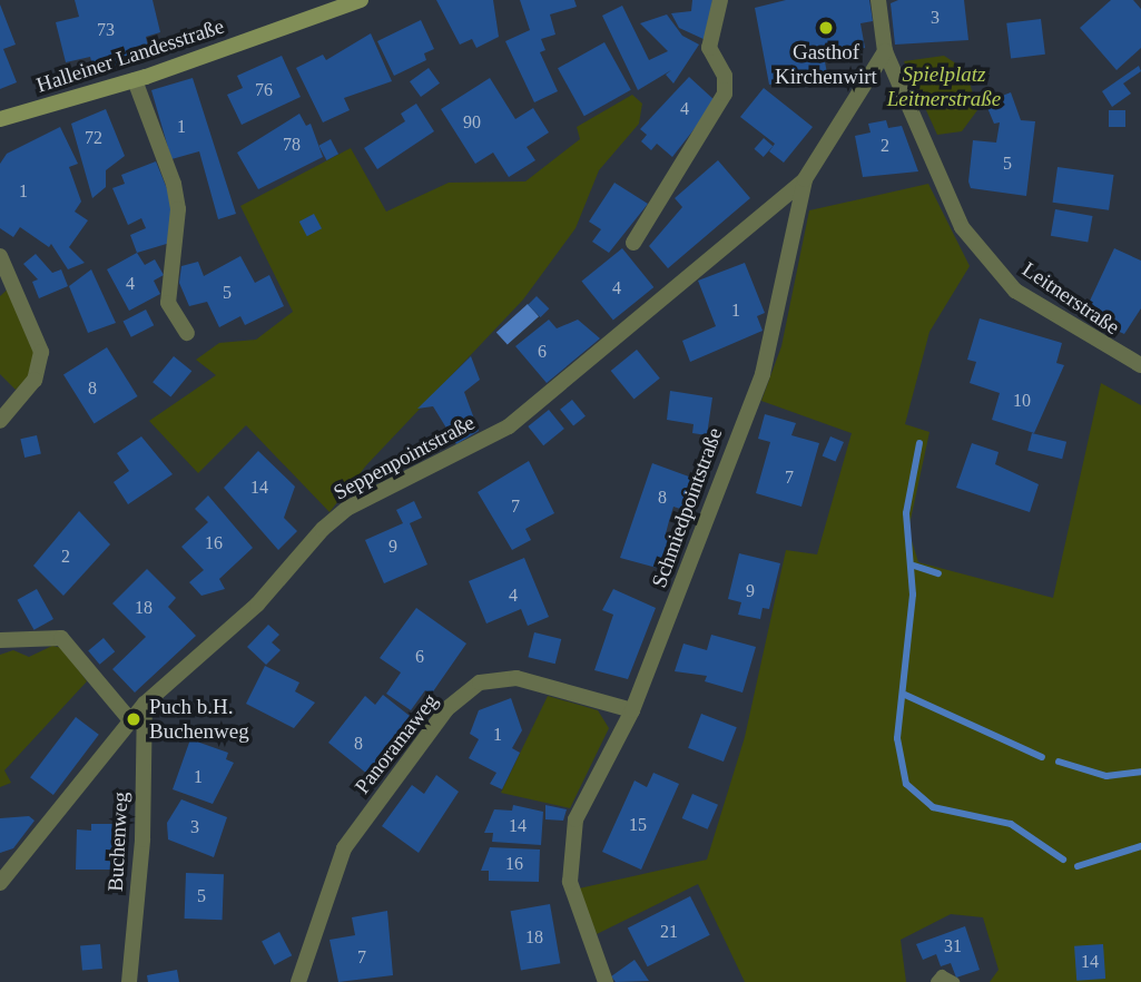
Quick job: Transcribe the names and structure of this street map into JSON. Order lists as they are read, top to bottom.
{
  "streets": {
    "main road": ["Halleiner Landesstraße"],
    "street": [
      "Leitnerstraße",
      "Seppenpointstraße",
      "Schmiedpointstraße",
      "Panoramaweg",
      "Buchenweg"
    ]
  },
  "crossings": [
    ["Leitnerstraße", "Schmiedpointstraße"],
    ["Seppenpointstraße", "Schmiedpointstraße"],
    ["Seppenpointstraße", "Buchenweg"],
    ["Schmiedpointstraße", "Panoramaweg"]
  ],
  "parks": ["Spielplatz Leitnerstraße"],
  "places": ["Gasthof Kirchenwirt", "Puch b.H. Buchenweg"],
  "house_numbers": [
    "3",
    "73",
    "76",
    "4",
    "90",
    "1",
    "72",
    "78",
    "2",
    "5",
    "1",
    "4",
    "4",
    "5",
    "1",
    "6",
    "8",
    "10",
    "7",
    "14",
    "8",
    "7",
    "16",
    "9",
    "2",
    "9",
    "4",
    "18",
    "6",
    "1",
    "8",
    "1",
    "15",
    "14",
    "3",
    "16",
    "5",
    "21",
    "18",
    "31",
    "7",
    "14"
  ]
}
